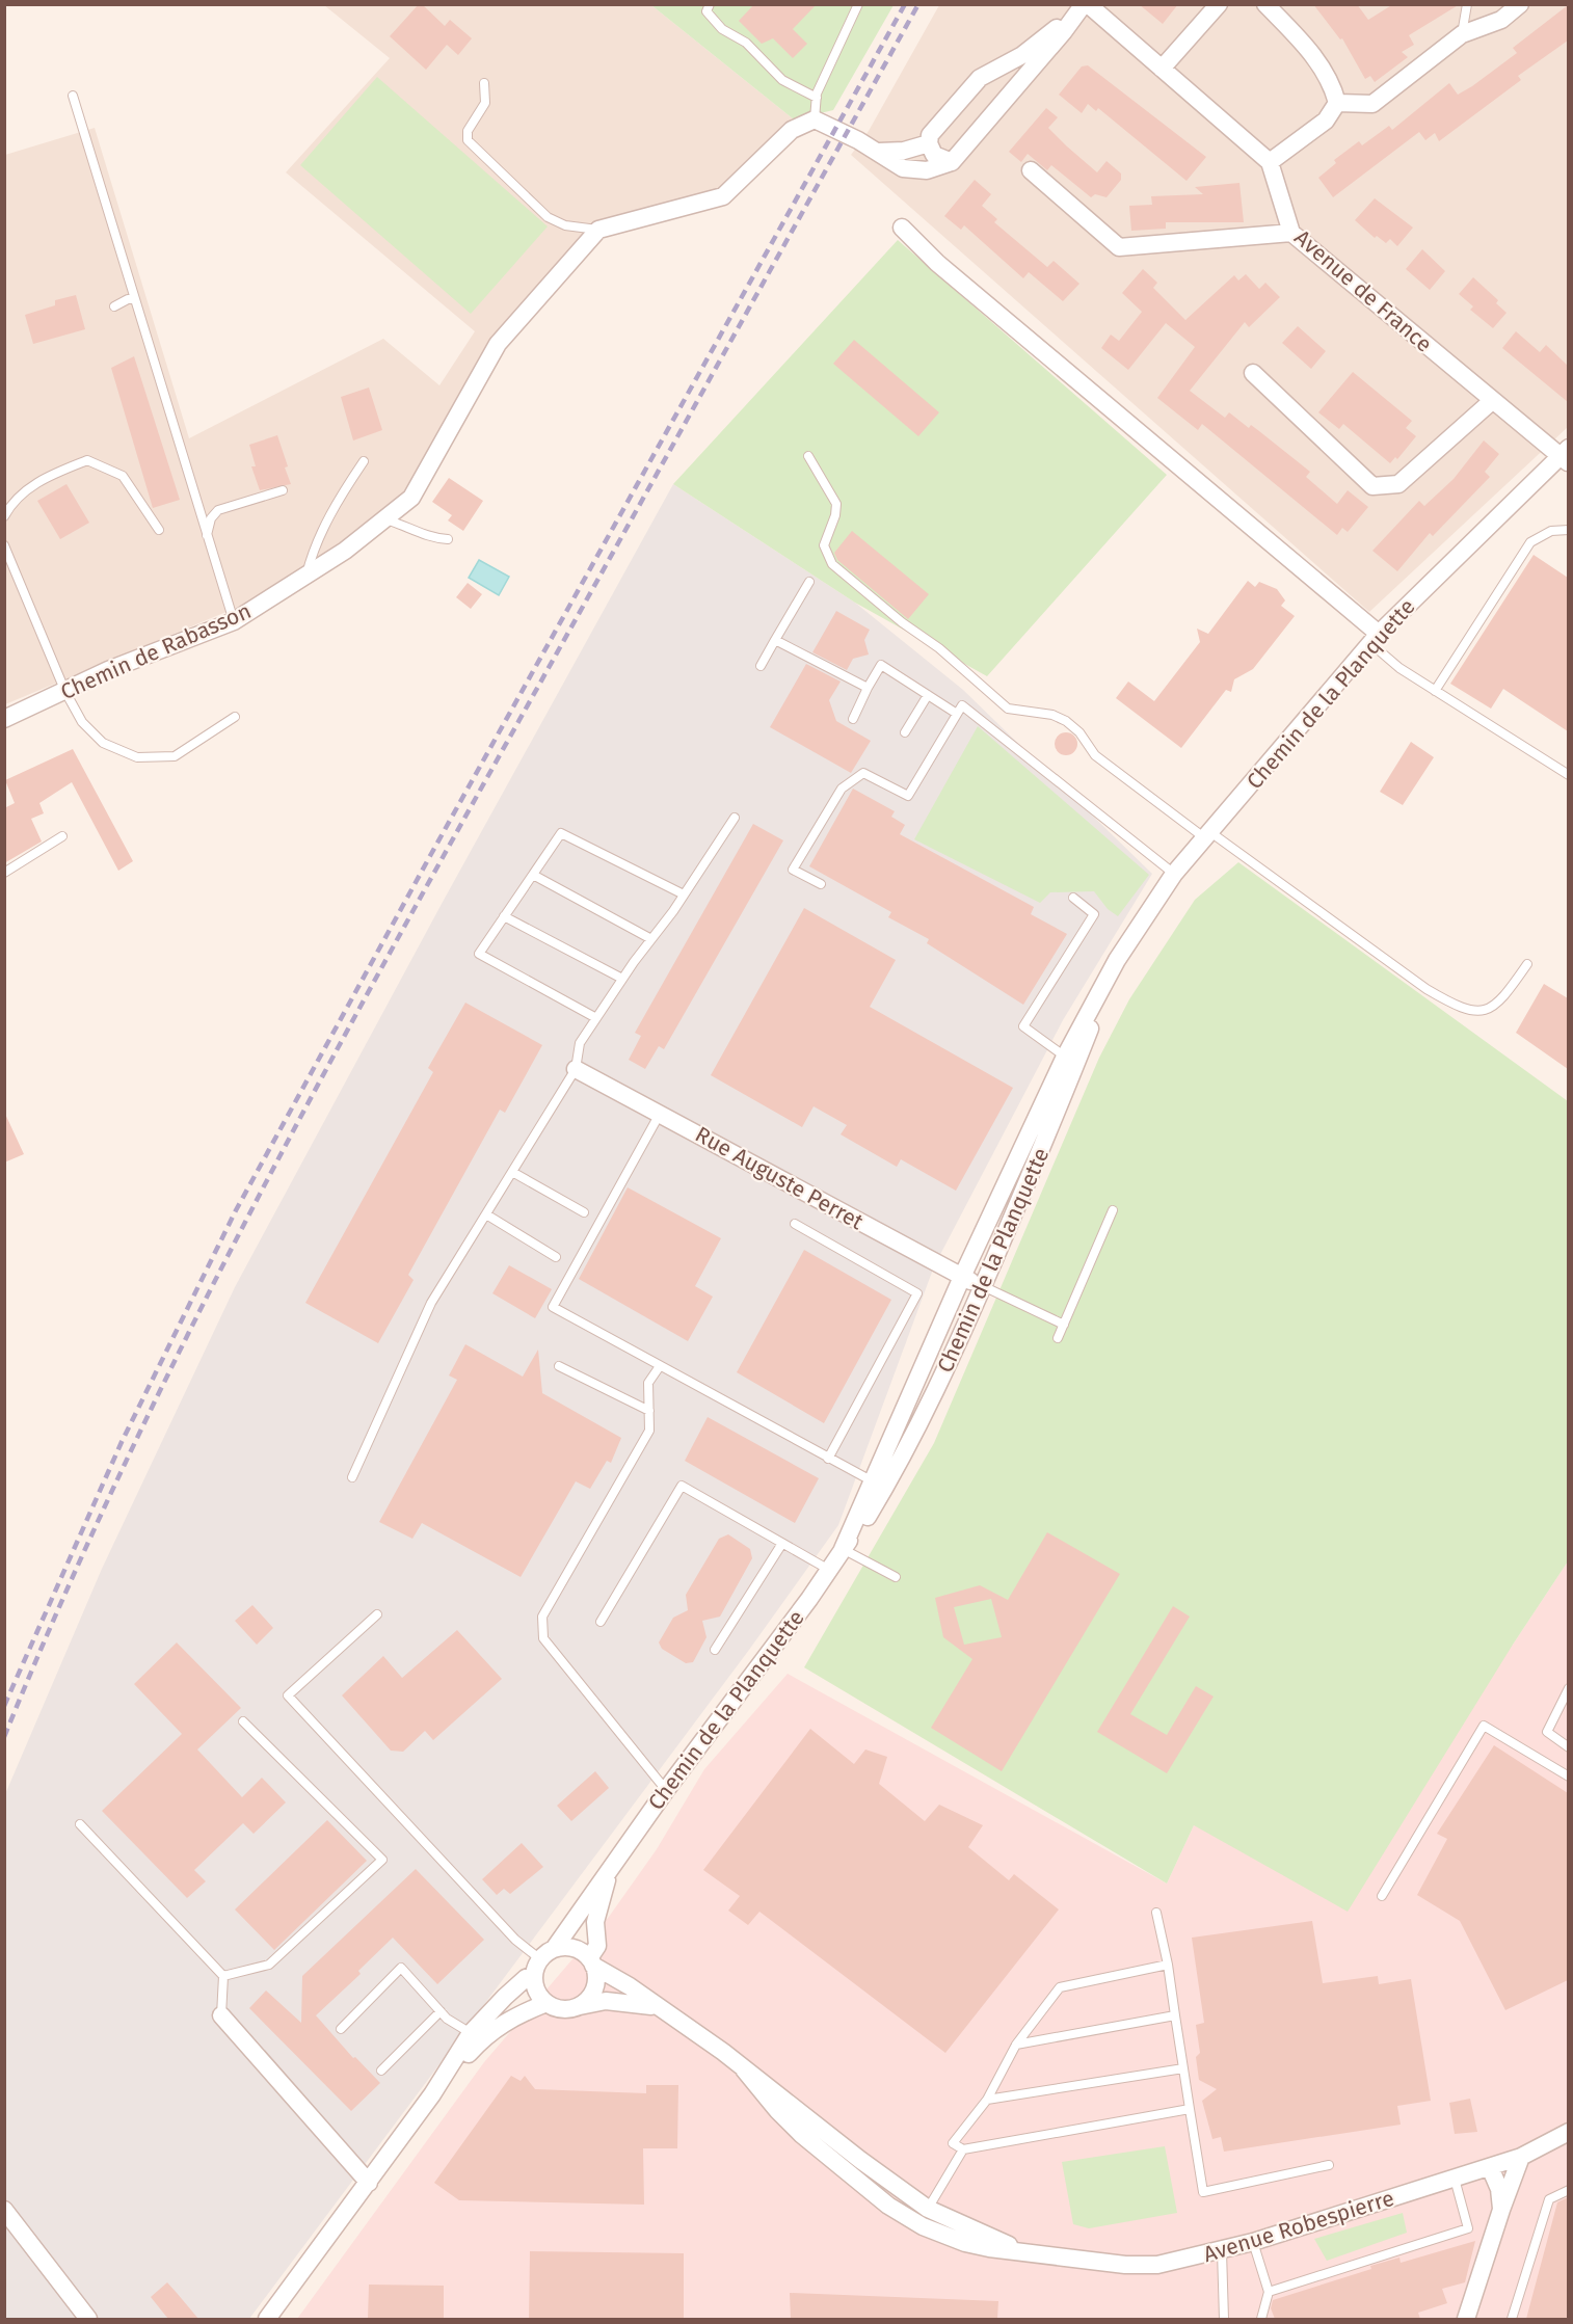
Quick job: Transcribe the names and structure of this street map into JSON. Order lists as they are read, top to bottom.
{
  "streets": {
    "street": [
      "Avenue de France",
      "Chemin de Rabasson",
      "Chemin de la Planquette",
      "Rue Auguste Perret",
      "Avenue Robespierre"
    ]
  },
  "crossings": [
    ["Avenue de France", "Chemin de la Planquette"],
    ["Chemin de la Planquette", "Rue Auguste Perret"],
    ["Chemin de la Planquette", "Avenue Robespierre"]
  ]
}
